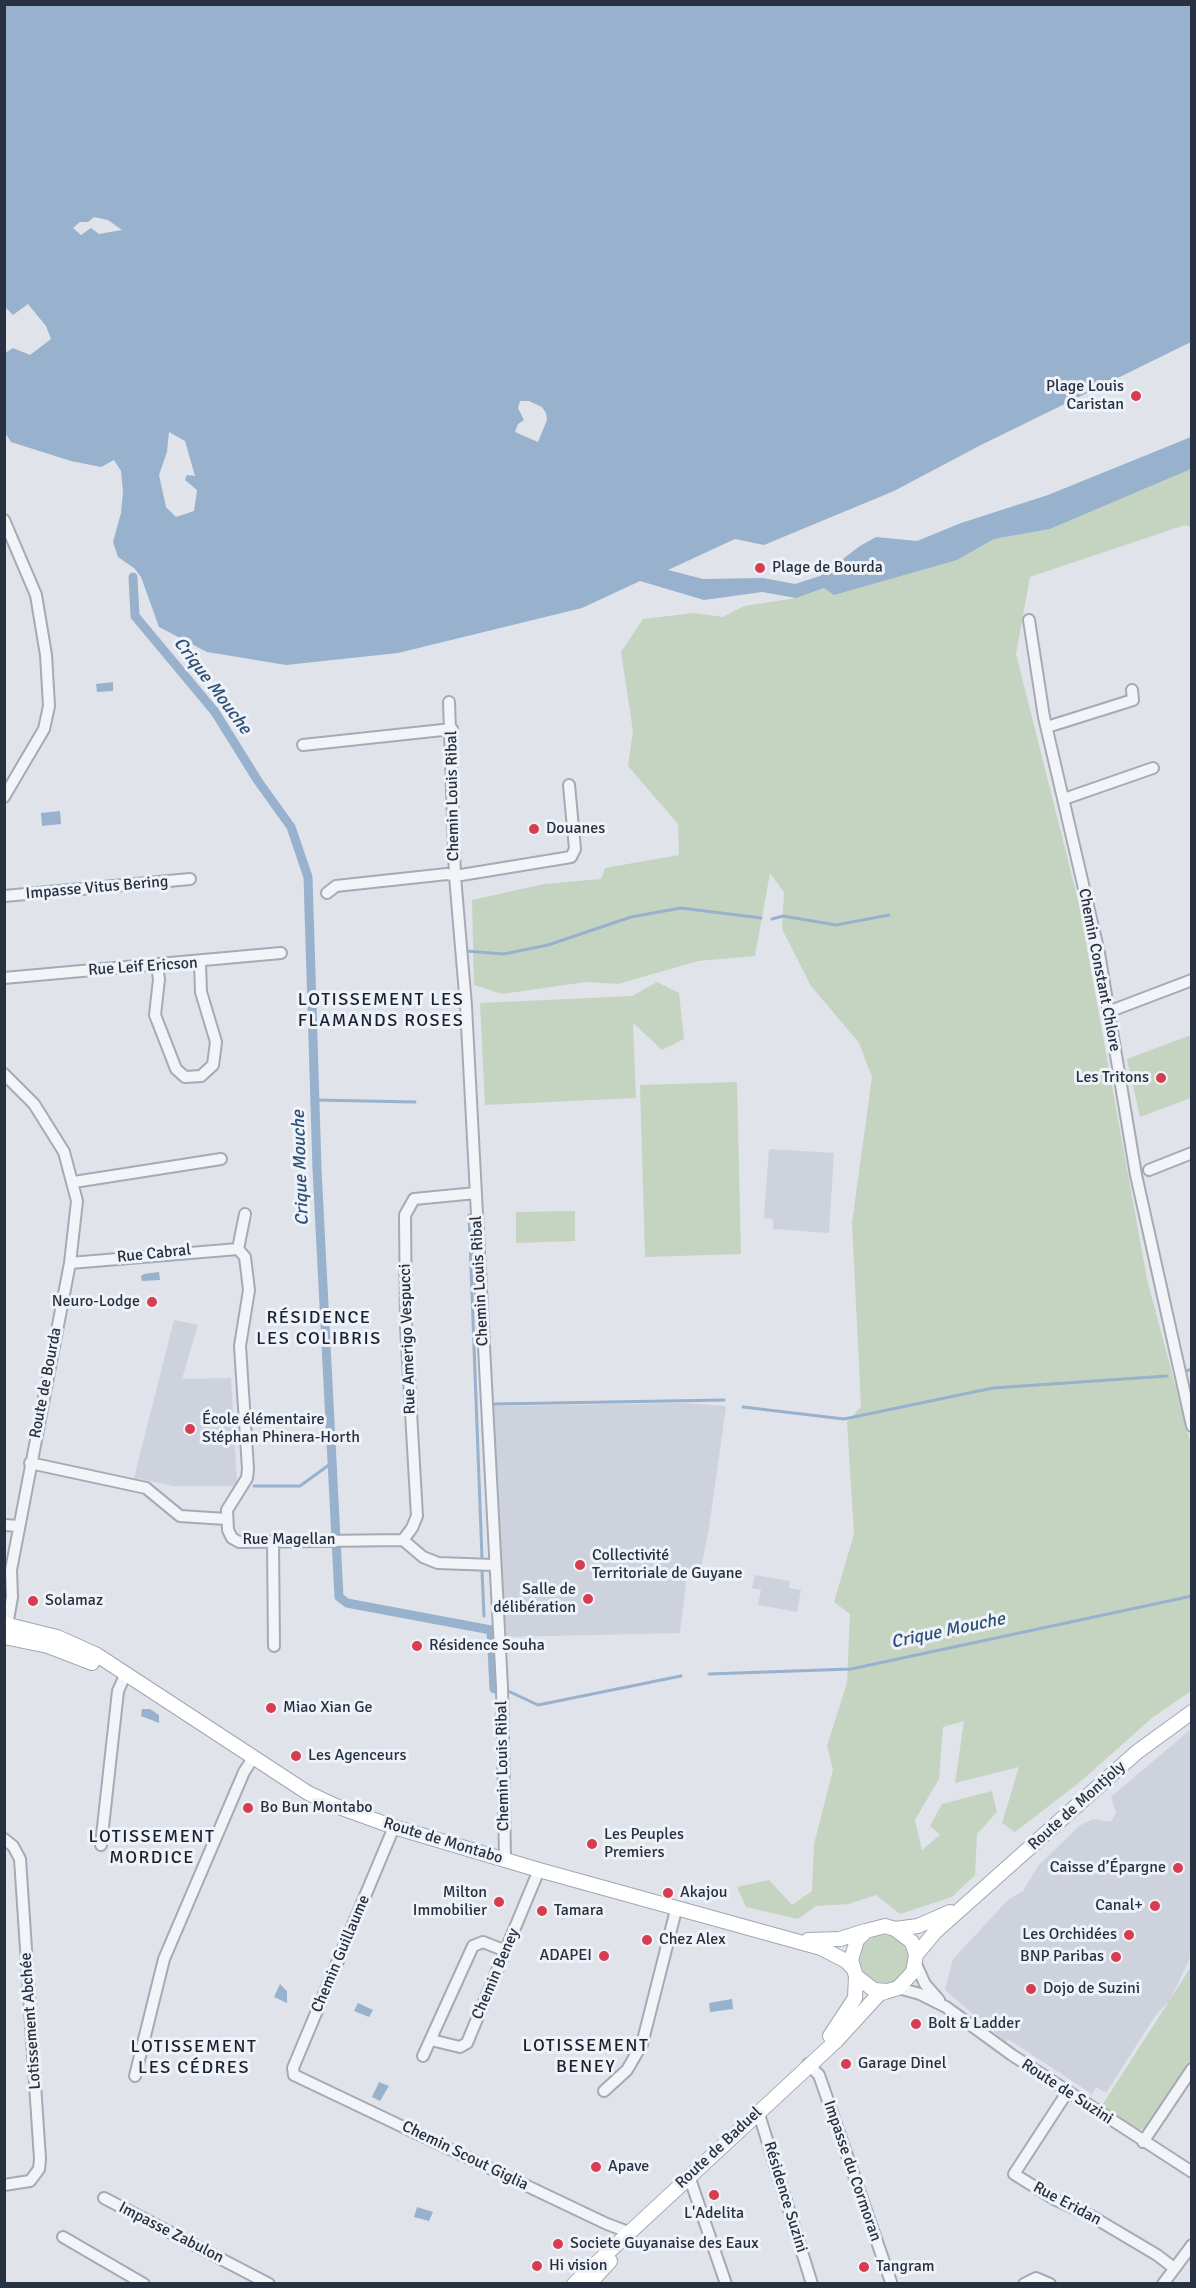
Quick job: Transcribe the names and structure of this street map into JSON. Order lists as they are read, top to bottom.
{
  "streets": {
    "main road": ["Route de Montjoly", "Route de Montabo", "Route de Baduel"],
    "street": [
      "Chemin Louis Ribal",
      "Impasse Vitus Bering",
      "Rue Leif Ericson",
      "Chemin Constant Chlore",
      "Rue Cabral",
      "Rue Amerigo Vespucci",
      "Route de Bourda",
      "Rue Magellan",
      "Chemin Guillaume",
      "Chemin Beney",
      "Lotissement Abchée",
      "Route de Suzini",
      "Chemin Scout Giglia",
      "Impasse du Cormoran",
      "Résidence Suzini",
      "Rue Eridan",
      "Impasse Zabulon"
    ]
  },
  "crossings": [
    ["Chemin Louis Ribal", "Rue Amerigo Vespucci"],
    ["Chemin Louis Ribal", "Route de Montabo"],
    ["Rue Cabral", "Route de Bourda"],
    ["Rue Cabral", "Rue Magellan"],
    ["Rue Amerigo Vespucci", "Rue Magellan"],
    ["Route de Bourda", "Route de Montabo"],
    ["Route de Montjoly", "Route de Montabo"],
    ["Route de Montjoly", "Route de Suzini"],
    ["Route de Montjoly", "Route de Baduel"],
    ["Route de Montabo", "Chemin Guillaume"],
    ["Route de Montabo", "Chemin Beney"],
    ["Route de Montabo", "Route de Suzini"],
    ["Route de Montabo", "Route de Baduel"],
    ["Chemin Guillaume", "Chemin Scout Giglia"],
    ["Route de Suzini", "Route de Baduel"],
    ["Route de Suzini", "Rue Eridan"],
    ["Route de Baduel", "Chemin Scout Giglia"],
    ["Route de Baduel", "Impasse du Cormoran"],
    ["Route de Baduel", "Résidence Suzini"]
  ],
  "districts": [
    "LOTISSEMENT LES FLAMANDS ROSES",
    "RÉSIDENCE LES COLIBRIS",
    "LOTISSEMENT MORDICE",
    "LOTISSEMENT BENEY",
    "LOTISSEMENT LES CÉDRES"
  ],
  "water": ["Crique Mouche"],
  "places": [
    "Plage Louis Caristan",
    "Plage de Bourda",
    "Douanes",
    "Les Tritons",
    "Neuro-Lodge",
    "École élémentaire Stéphan Phinera-Horth",
    "Collectivité Territoriale de Guyane",
    "Salle de délibération",
    "Solamaz",
    "Résidence Souha",
    "Miao Xian Ge",
    "Les Agenceurs",
    "Bo Bun Montabo",
    "Les Peuples Premiers",
    "Caisse d’Épargne",
    "Akajou",
    "Milton Immobilier",
    "Canal+",
    "Tamara",
    "Les Orchidées",
    "Chez Alex",
    "ADAPEI",
    "BNP Paribas",
    "Dojo de Suzini",
    "Bolt & Ladder",
    "Garage Dinel",
    "Apave",
    "L'Adelita",
    "Societe Guyanaise des Eaux",
    "Hi vision",
    "Tangram"
  ]
}
